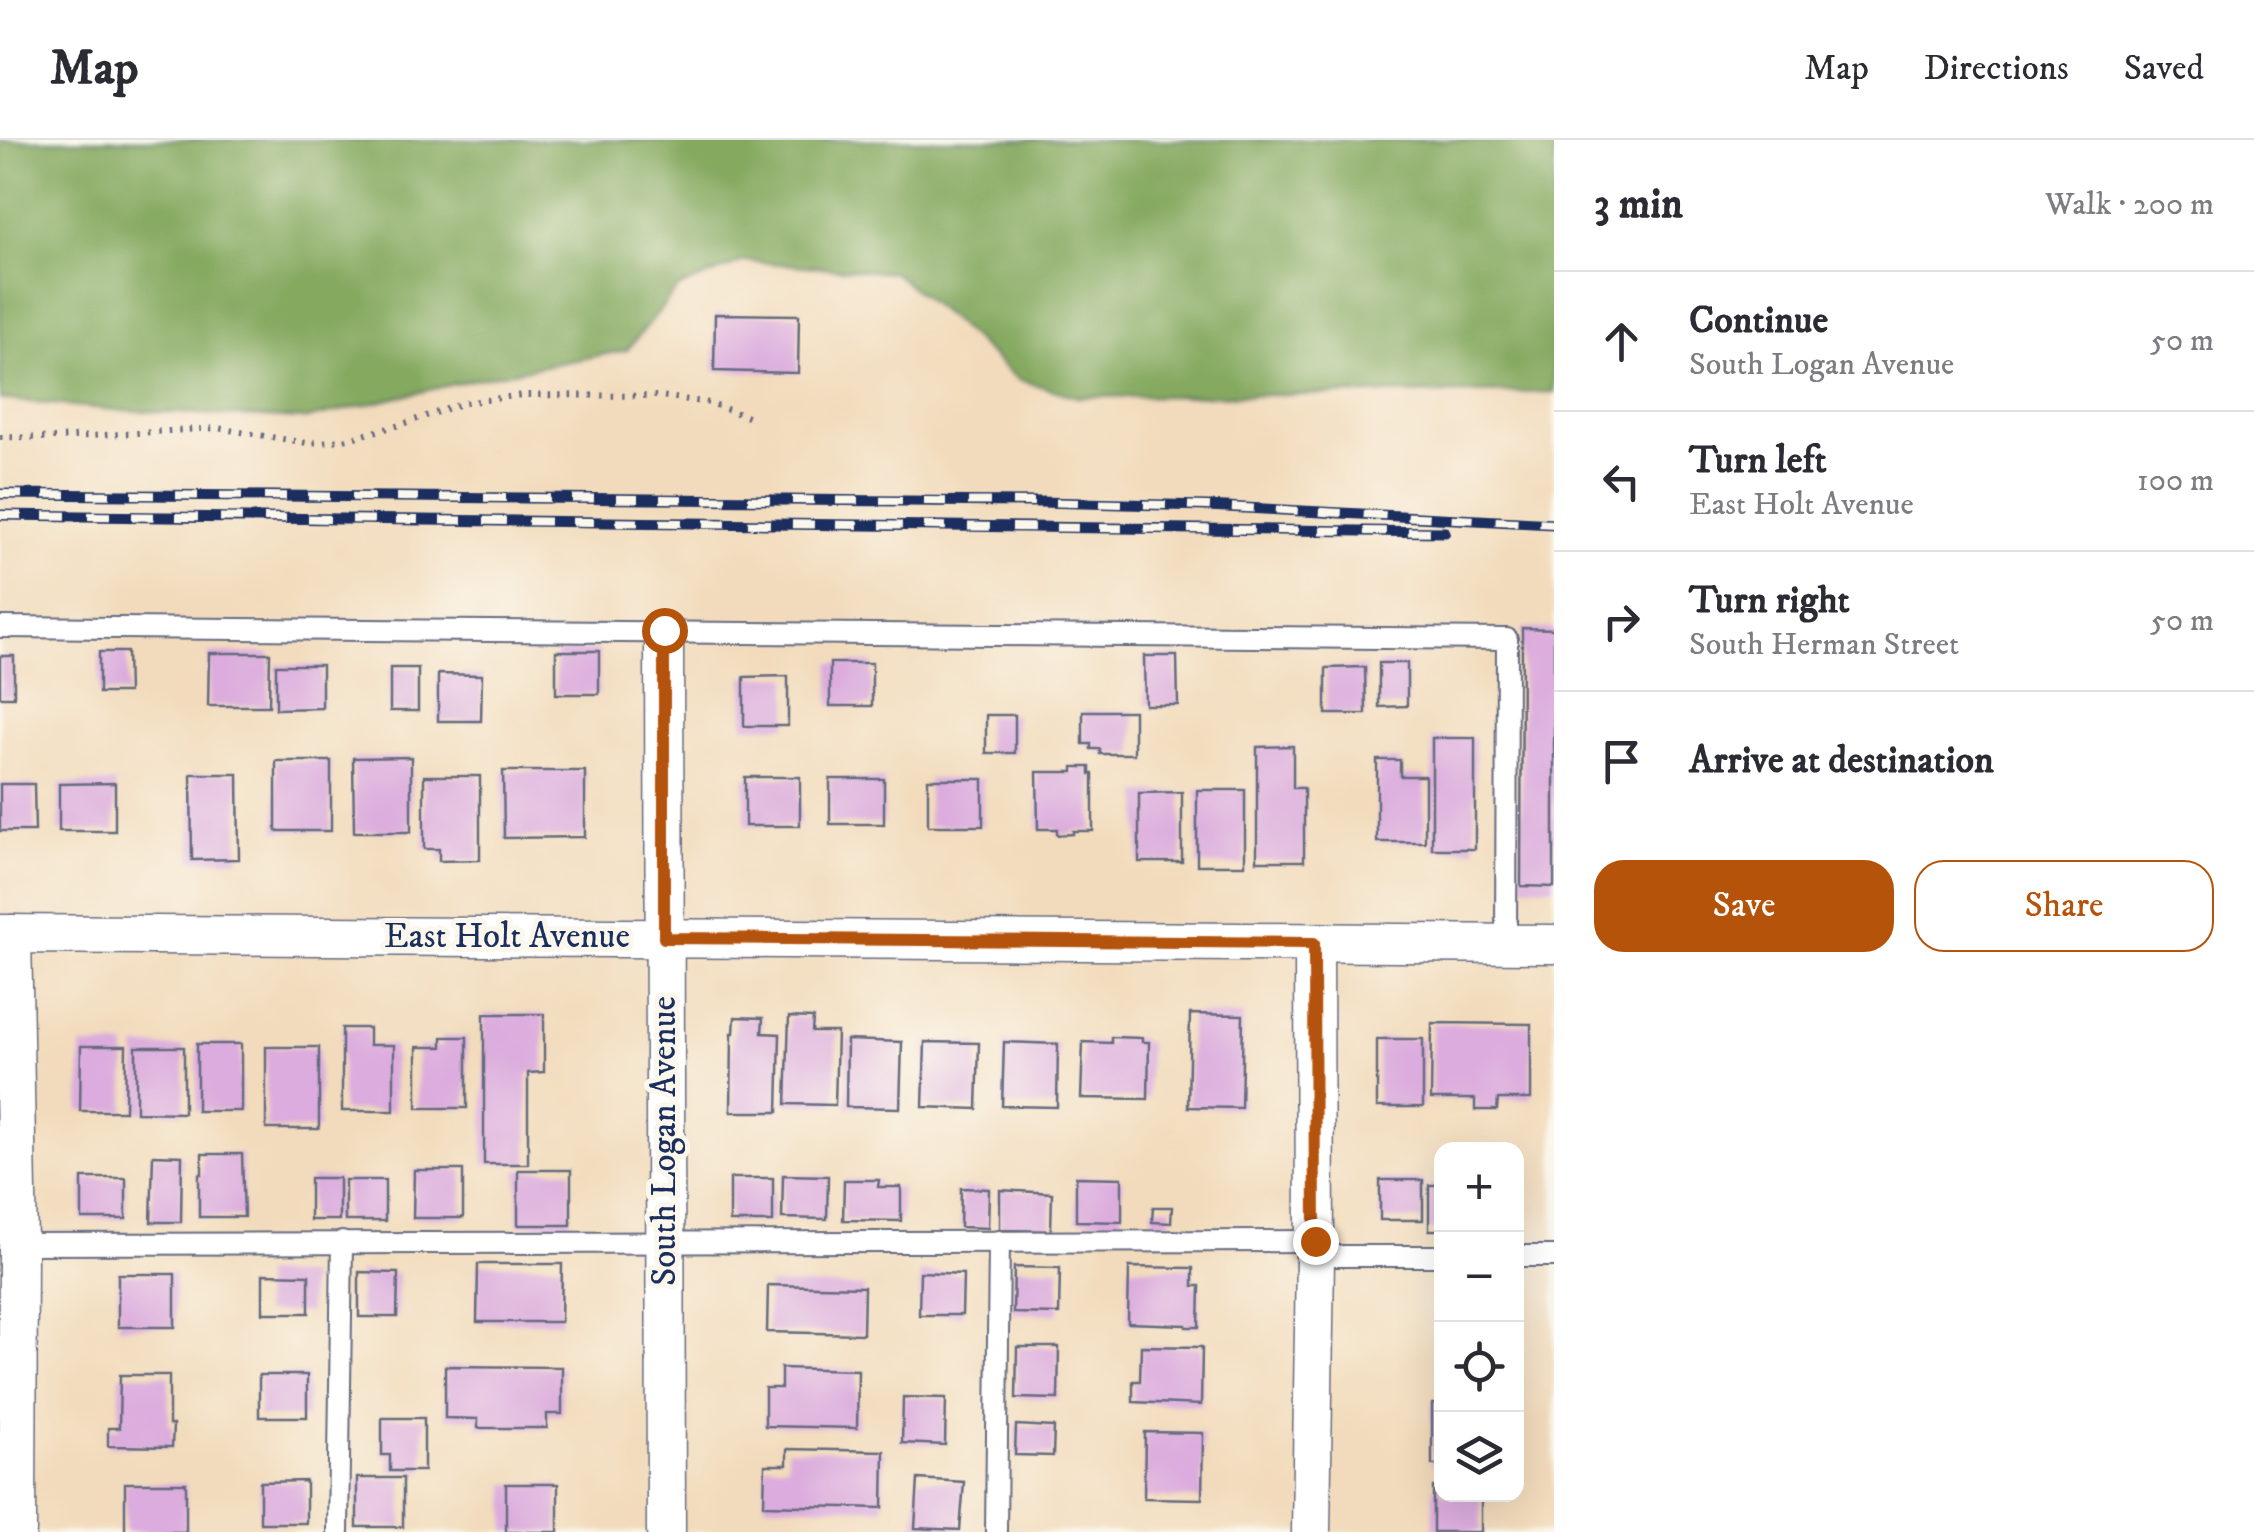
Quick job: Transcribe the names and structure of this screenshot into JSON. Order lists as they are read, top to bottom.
{
  "streets": {
    "street": ["East Holt Avenue", "South Logan Avenue"]
  },
  "crossings": [
    ["East Holt Avenue", "South Logan Avenue"]
  ],
  "page": {
    "header": "Map",
    "nav": ["Map", "Directions", "Saved"],
    "heading": ["3 min", "Walk · 200 m"],
    "list": [
      ["Continue", "South Logan Avenue", "50 m"],
      ["Turn left", "East Holt Avenue", "100 m"],
      ["Turn right", "South Herman Street", "50 m"],
      "Arrive at destination"
    ],
    "buttons": ["Save", "Share"],
    "map_buttons": ["+", "−"]
  }
}
